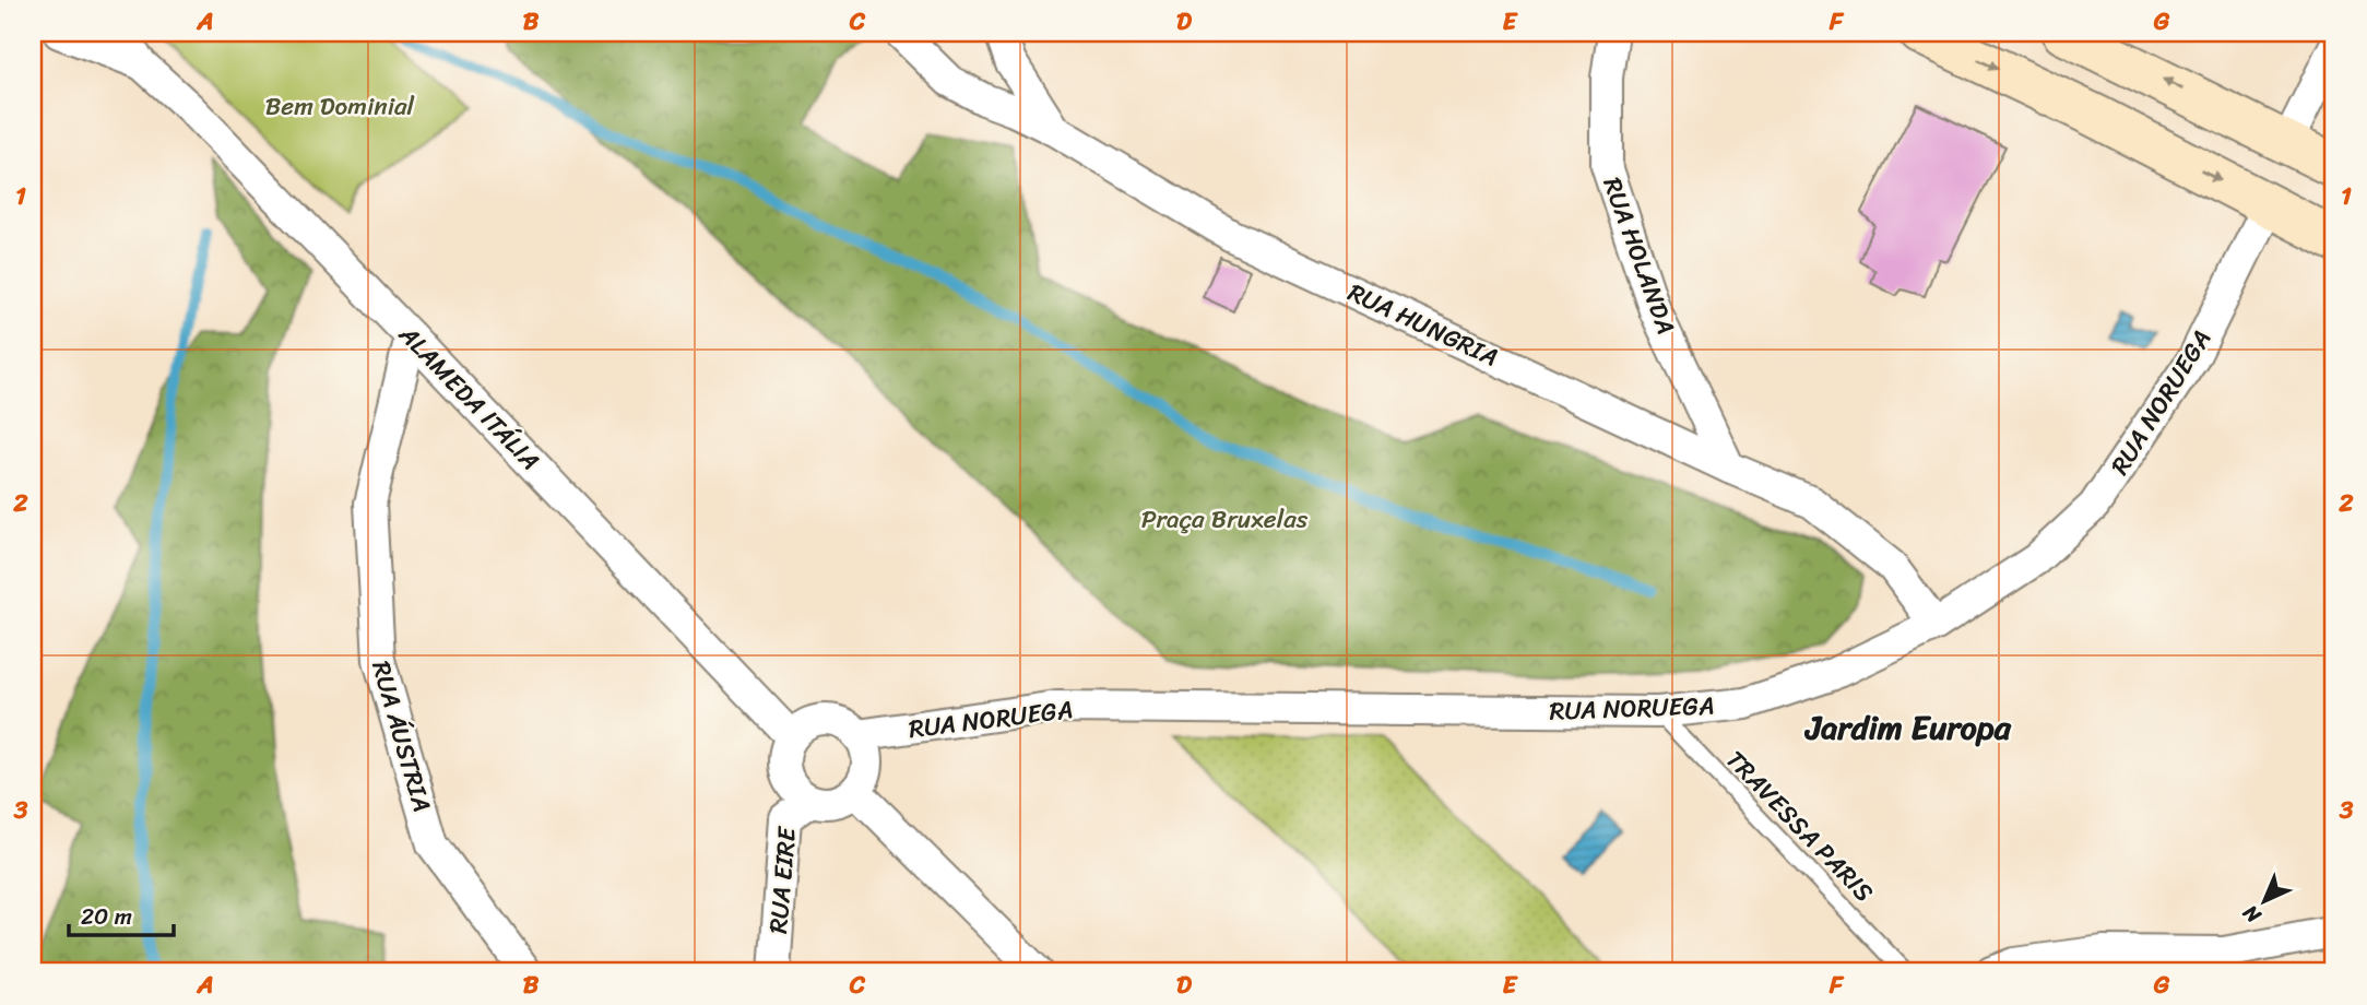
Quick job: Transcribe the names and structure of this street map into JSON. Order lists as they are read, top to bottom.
{
  "streets": {
    "street": [
      "RUA HOLANDA",
      "RUA HUNGRIA",
      "ALAMEDA ITÁLIA",
      "RUA NORUEGA",
      "RUA ÁUSTRIA",
      "RUA EIRE"
    ],
    "lane": ["TRAVESSA PARIS"]
  },
  "crossings": [
    ["RUA HOLANDA", "RUA HUNGRIA"],
    ["RUA HUNGRIA", "RUA NORUEGA"],
    ["ALAMEDA ITÁLIA", "RUA NORUEGA"],
    ["ALAMEDA ITÁLIA", "RUA ÁUSTRIA"],
    ["ALAMEDA ITÁLIA", "RUA EIRE"],
    ["RUA NORUEGA", "TRAVESSA PARIS"],
    ["RUA NORUEGA", "RUA EIRE"]
  ],
  "districts": ["Jardim Europa"],
  "parks": ["Bem Dominial", "Praça Bruxelas"],
  "scale_bar": "20 m",
  "north": "bottom left",
  "grid": {
    "columns": [
      "A",
      "B",
      "C",
      "D",
      "E",
      "F",
      "G"
    ],
    "rows": ["1", "2", "3"]
  }
}
